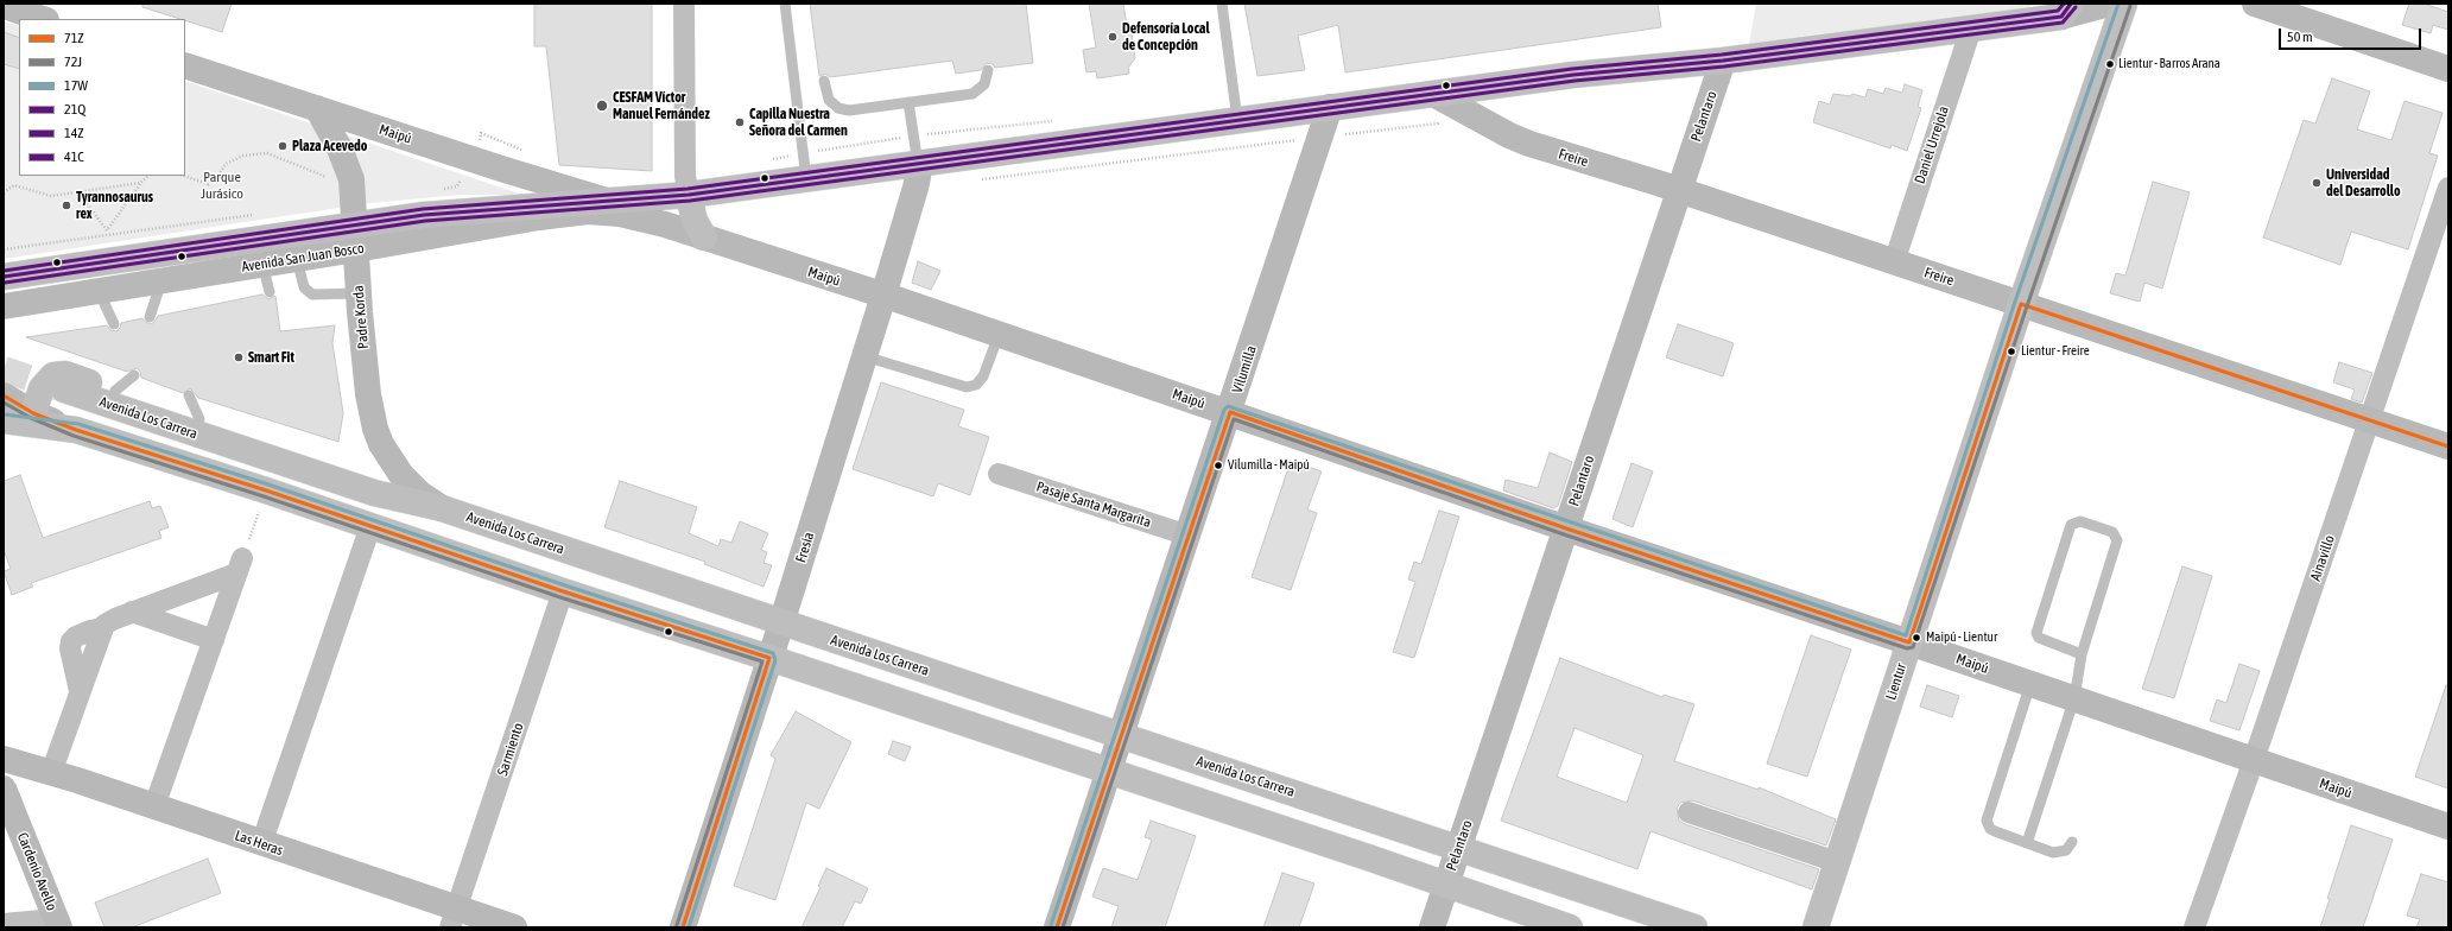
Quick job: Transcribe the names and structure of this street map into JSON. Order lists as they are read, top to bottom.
{
  "streets": {
    "main road": [
      "Pelantaro",
      "Maipú",
      "Freire",
      "Avenida San Juan Bosco",
      "Padre Korda",
      "Vilumilla",
      "Avenida Los Carrera",
      "Fresia",
      "Lientur",
      "Las Heras",
      "Cardenio Avello"
    ],
    "street": [
      "Daniel Urrejola",
      "Pasaje Santa Margarita",
      "Ainavillo",
      "Sarmiento"
    ]
  },
  "crossings": [
    ["Pelantaro", "Maipú"],
    ["Pelantaro", "Freire"],
    ["Pelantaro", "Avenida San Juan Bosco"],
    ["Pelantaro", "Avenida Los Carrera"],
    ["Maipú", "Avenida San Juan Bosco"],
    ["Maipú", "Padre Korda"],
    ["Maipú", "Vilumilla"],
    ["Maipú", "Fresia"],
    ["Maipú", "Ainavillo"],
    ["Maipú", "Lientur"],
    ["Daniel Urrejola", "Freire"],
    ["Daniel Urrejola", "Avenida San Juan Bosco"],
    ["Freire", "Avenida San Juan Bosco"],
    ["Freire", "Ainavillo"],
    ["Freire", "Lientur"],
    ["Avenida San Juan Bosco", "Padre Korda"],
    ["Avenida San Juan Bosco", "Vilumilla"],
    ["Avenida San Juan Bosco", "Fresia"],
    ["Padre Korda", "Avenida Los Carrera"],
    ["Vilumilla", "Avenida Los Carrera"],
    ["Vilumilla", "Pasaje Santa Margarita"],
    ["Avenida Los Carrera", "Fresia"],
    ["Sarmiento", "Las Heras"]
  ],
  "parks": ["Parque Jurásico"],
  "places": [
    "Defensoría Local de Concepción",
    "Lientur - Barros Arana",
    "CESFAM Víctor Manuel Fernández",
    "Capilla Nuestra Señora del Carmen",
    "Plaza Acevedo",
    "Universidad del Desarrollo",
    "Tyrannosaurus rex",
    "Lientur - Freire",
    "Smart Fit",
    "Vilumilla - Maipú",
    "Maipú - Lientur"
  ],
  "lines": [
    "transit line 17W",
    "transit line 21Q",
    "transit line 41C",
    "transit line 72J",
    "transit line 14Z",
    "transit line 71Z"
  ],
  "legend": [
    "71Z",
    "72J",
    "17W",
    "21Q",
    "14Z",
    "41C"
  ],
  "scale_bar": "50 m"
}
